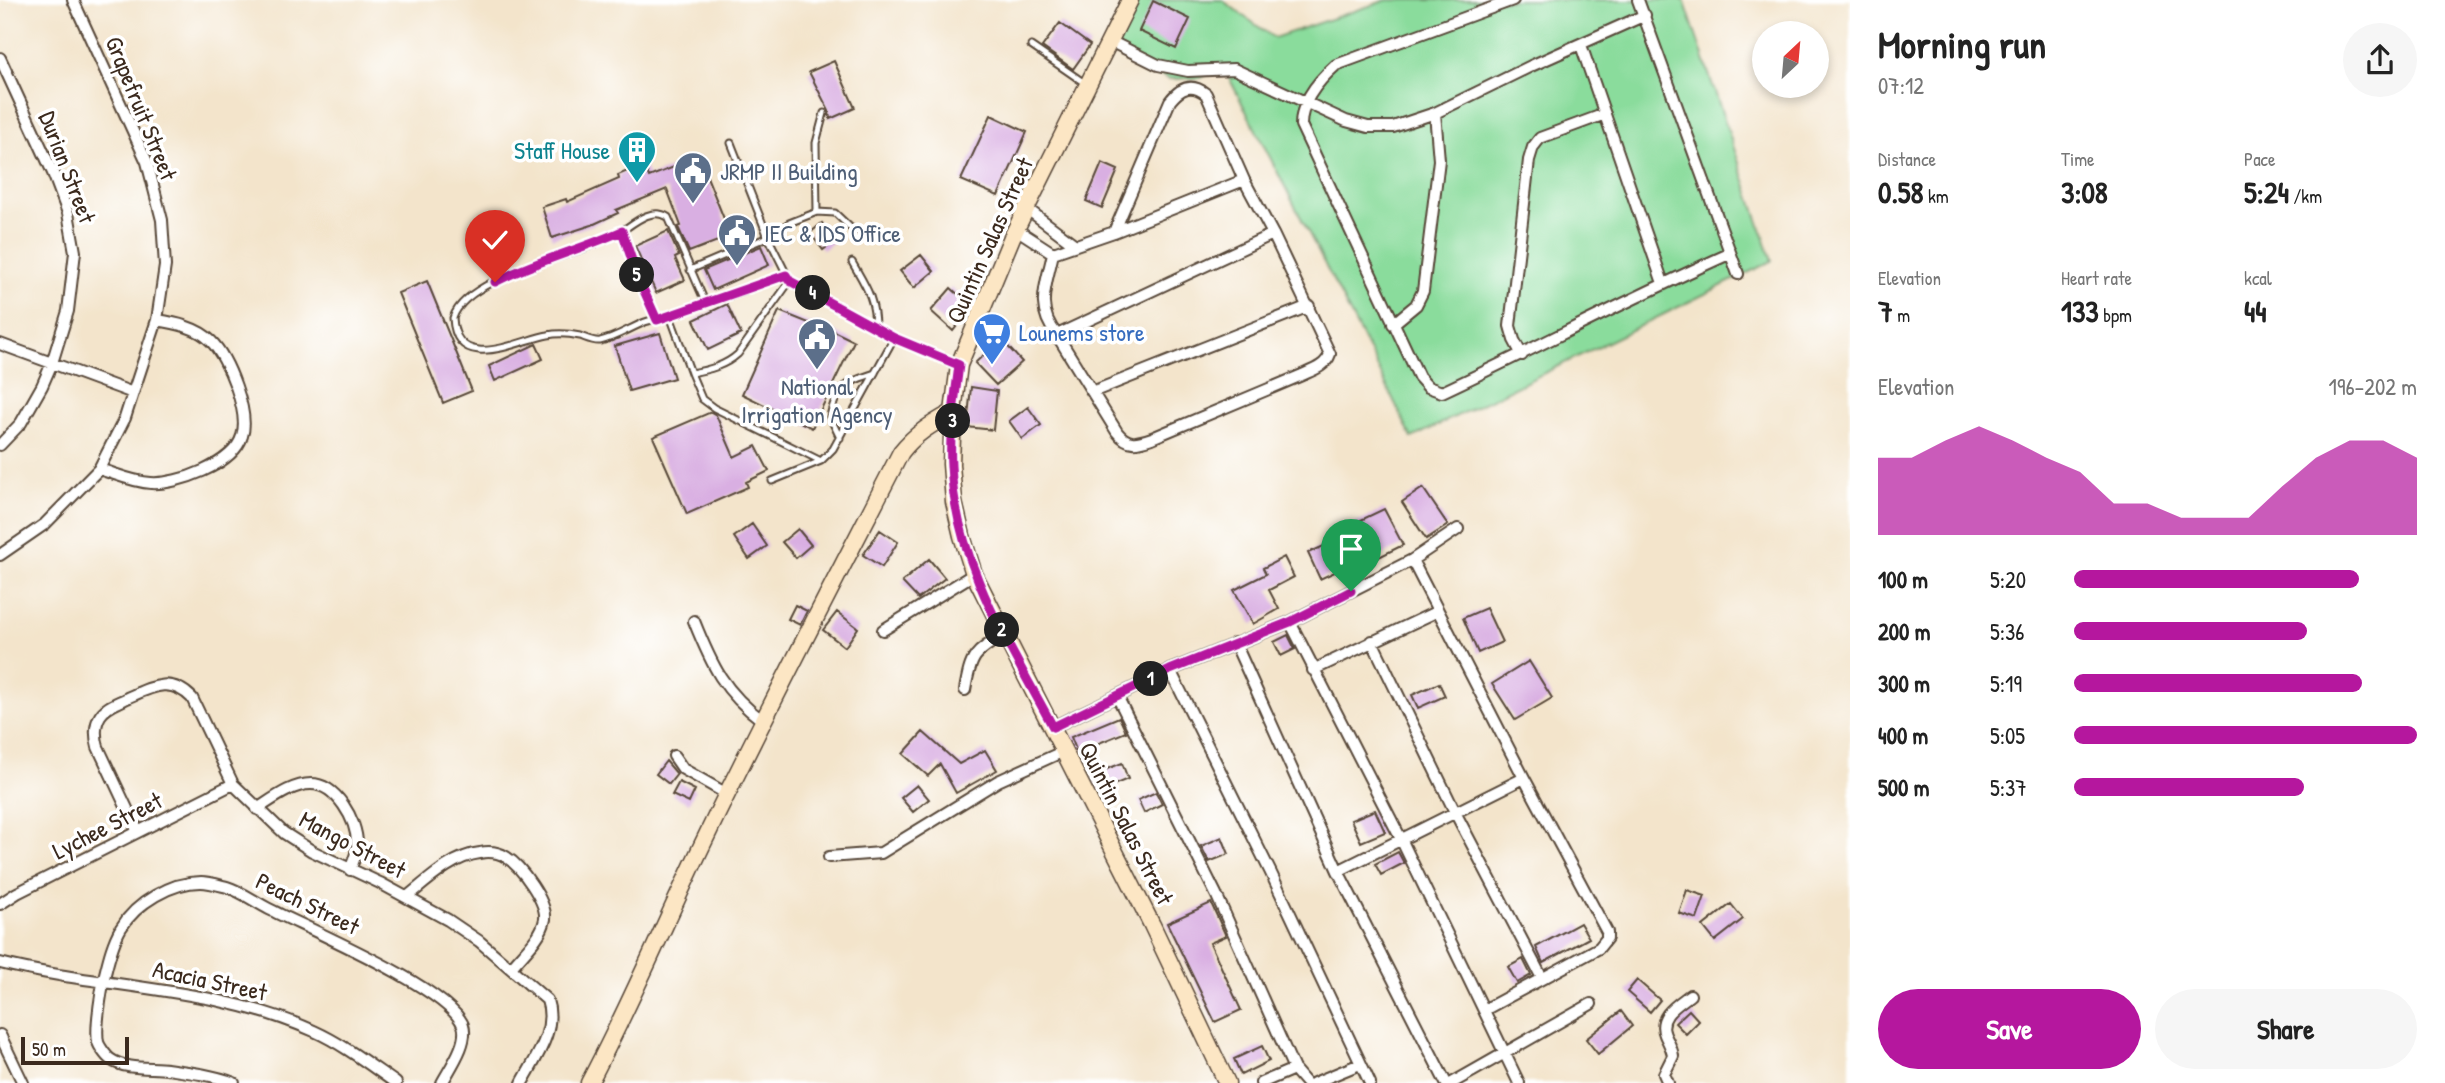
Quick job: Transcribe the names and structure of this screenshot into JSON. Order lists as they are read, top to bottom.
{
  "streets": {
    "main road": ["Quintin Salas Street"],
    "street": [
      "Grapefruit Street",
      "Durian Street",
      "Lychee Street",
      "Mango Street",
      "Peach Street",
      "Acacia Street"
    ]
  },
  "crossings": [
    ["Lychee Street", "Mango Street"],
    ["Peach Street", "Acacia Street"]
  ],
  "places": {
    "building": ["Staff House"],
    "public building": ["JRMP II Building", "IEC & IDS Office", "National Irrigation Agency"],
    "supermarket": ["Lounems store"]
  },
  "scale_bar": "50 m",
  "north": "top right",
  "page": {
    "heading": ["Morning run", "07:12"],
    "stats": [
      ["Distance", "0.58 km"],
      ["Time", "3:08"],
      ["Pace", "5:24 /km"],
      ["Elevation", "7 m"],
      ["Heart rate", "133 bpm"],
      ["kcal", "44"]
    ],
    "pins": [
      "5",
      "4",
      "3",
      "2",
      "1"
    ],
    "chart": ["Elevation", "196–202 m"],
    "list": [
      {
        "name": "100 m",
        "note": "5:20"
      },
      {
        "name": "200 m",
        "note": "5:36"
      },
      {
        "name": "300 m",
        "note": "5:19"
      },
      {
        "name": "400 m",
        "note": "5:05"
      },
      {
        "name": "500 m",
        "note": "5:37"
      }
    ],
    "buttons": ["Save", "Share"],
    "scale": "50 m"
  }
}
